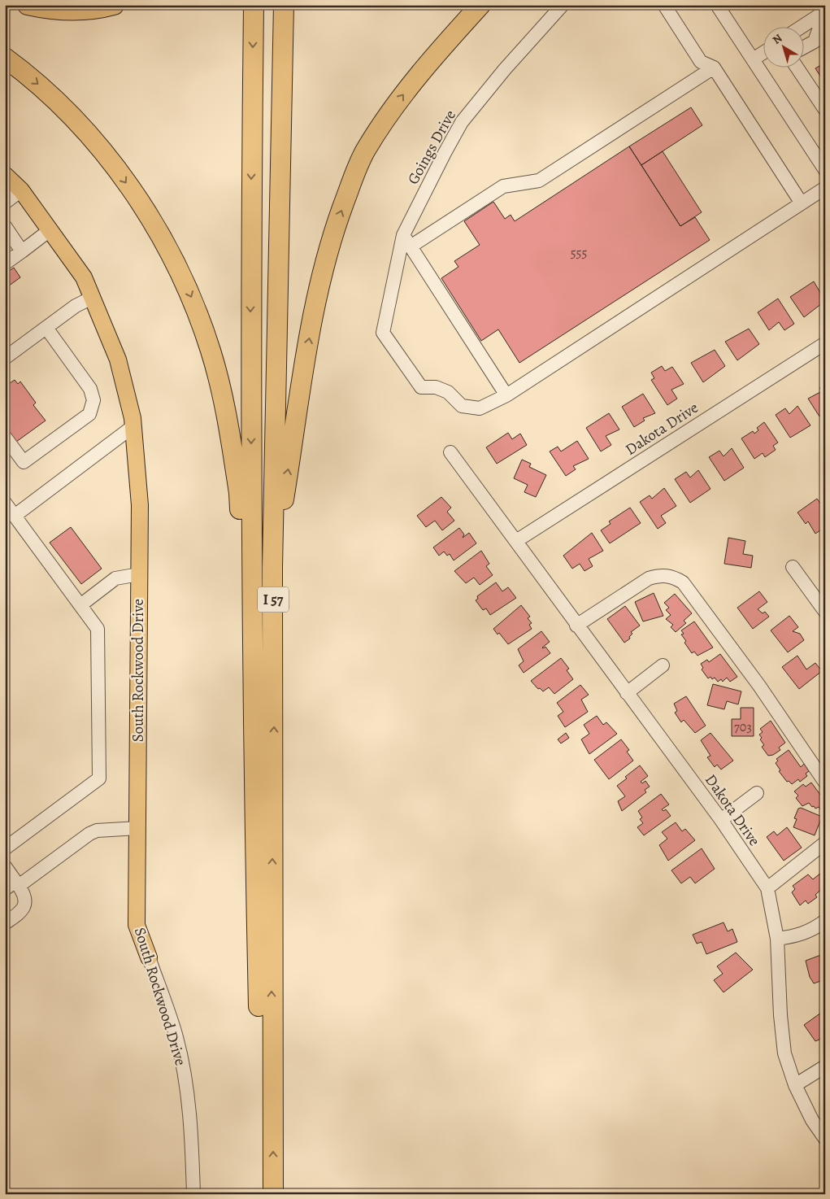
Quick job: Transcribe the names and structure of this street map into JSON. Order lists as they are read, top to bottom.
{
  "streets": {
    "highway": ["I 57"],
    "main road": ["South Rockwood Drive"],
    "street": ["Goings Drive", "Dakota Drive"]
  },
  "house_numbers": ["555", "703"],
  "north": "top left"
}
